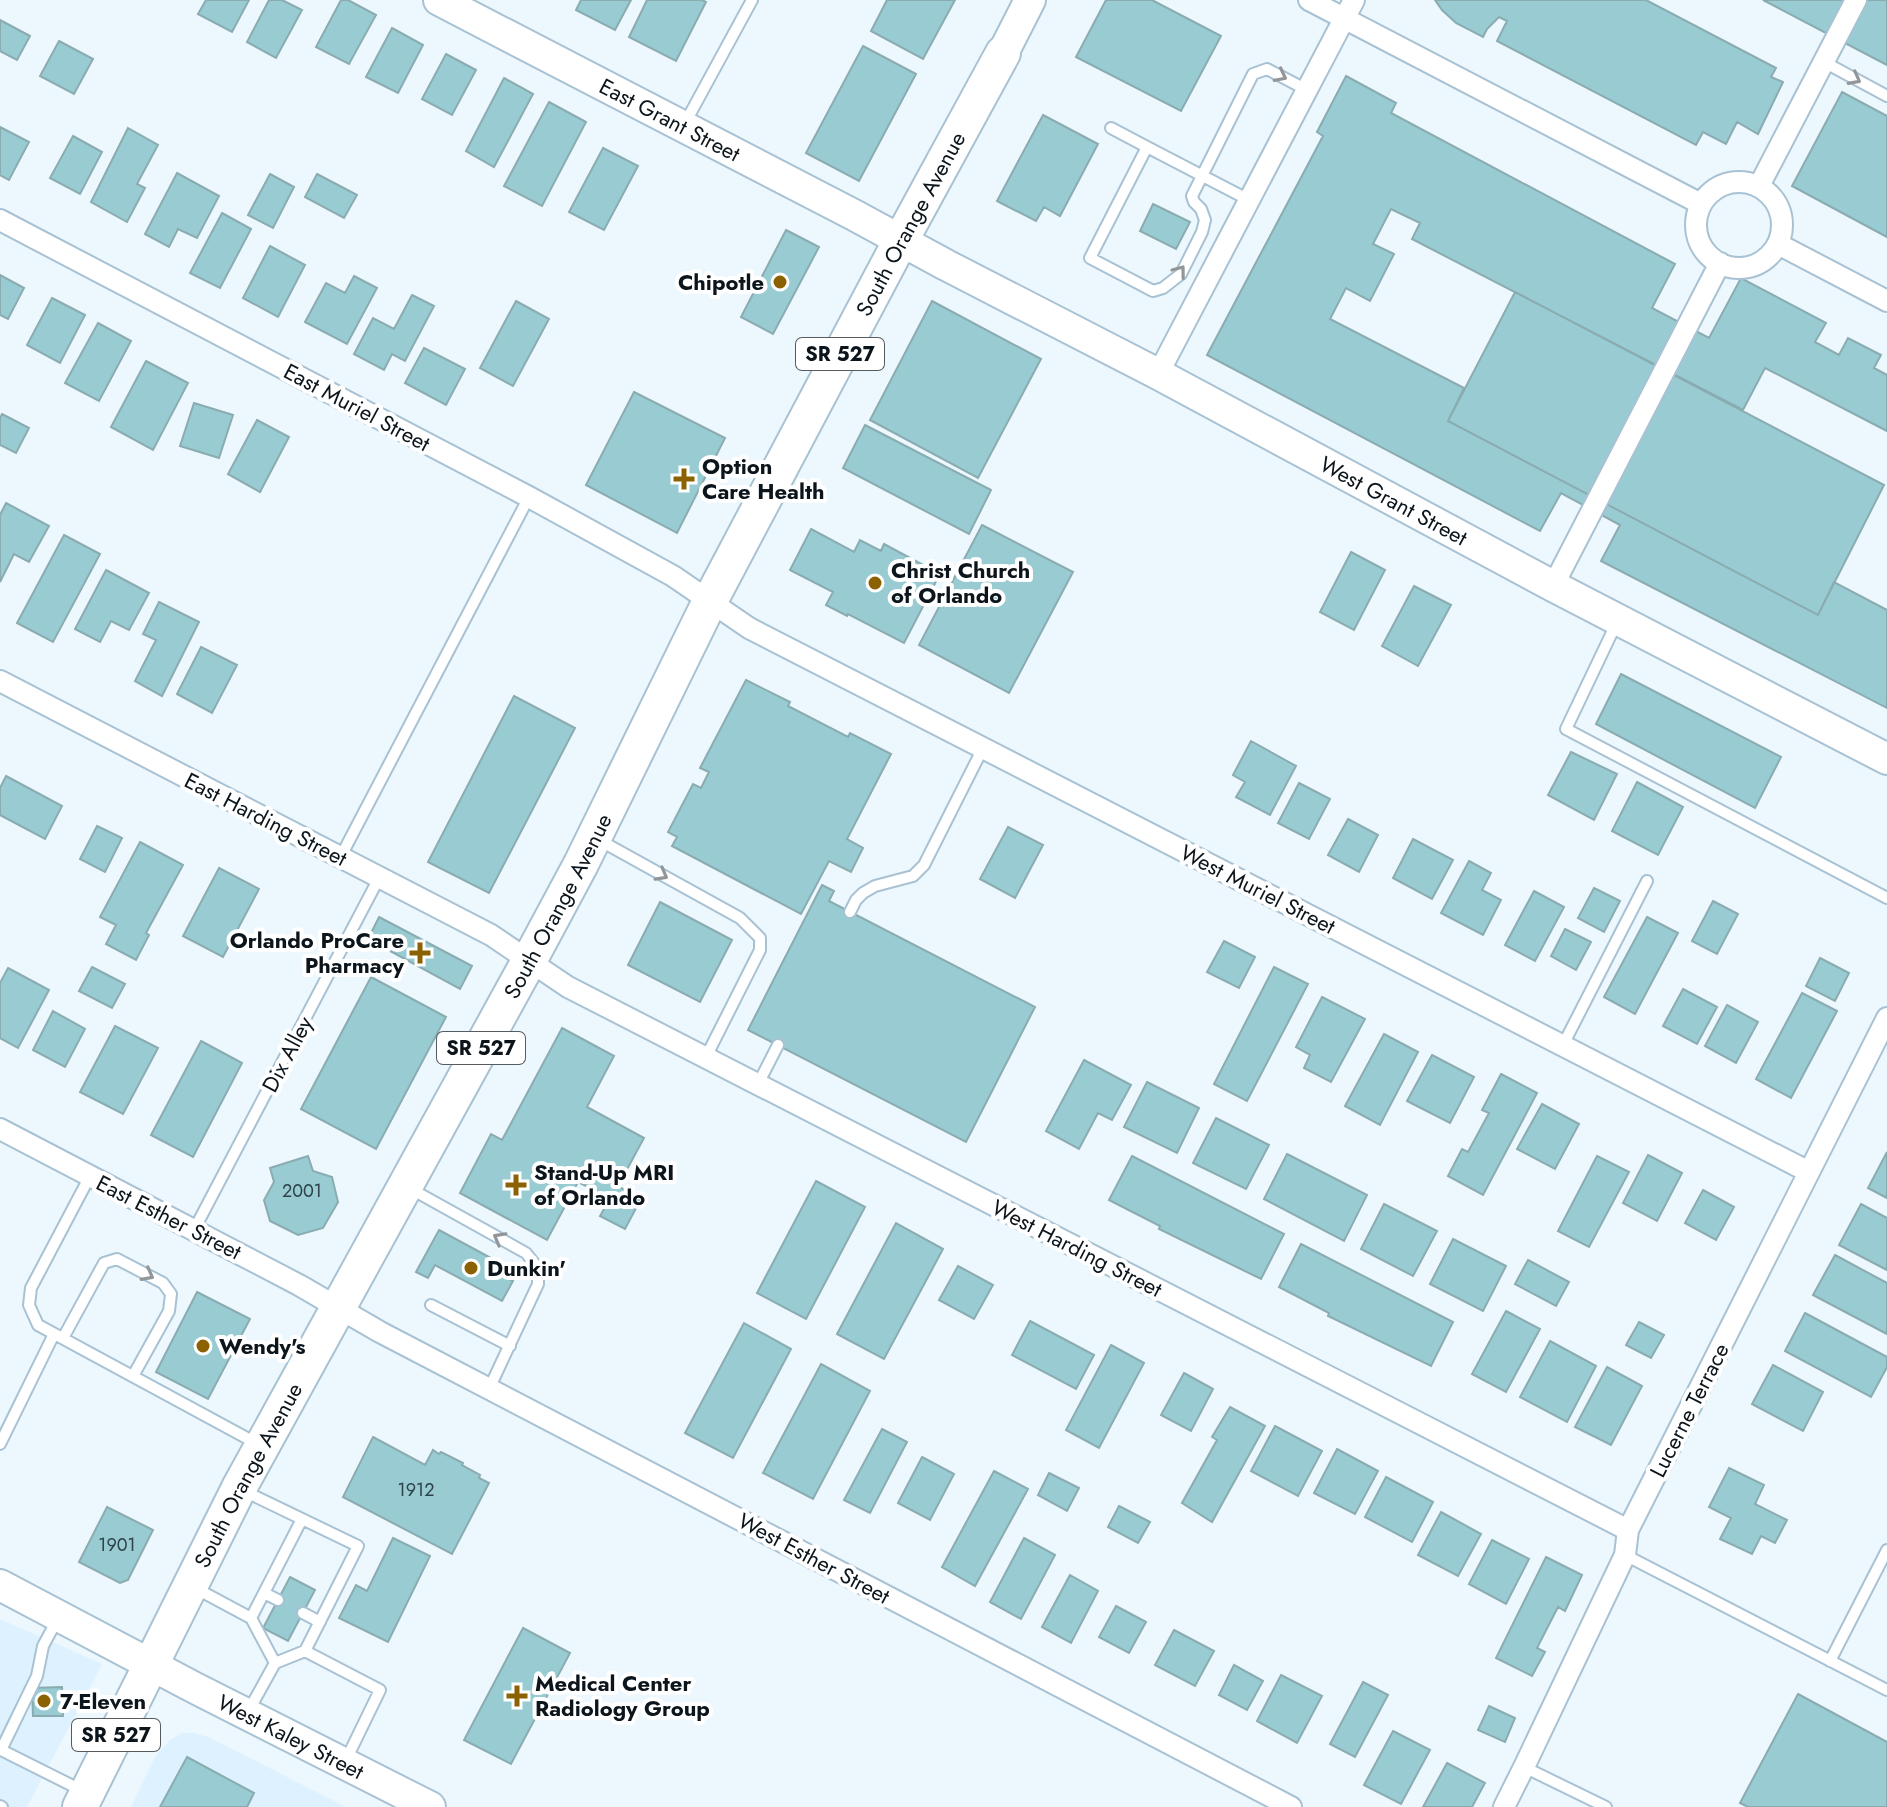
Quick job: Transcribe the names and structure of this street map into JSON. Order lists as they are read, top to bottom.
{
  "streets": {
    "main road": ["South Orange Avenue", "SR 527"],
    "street": [
      "East Grant Street",
      "East Muriel Street",
      "West Grant Street",
      "East Harding Street",
      "West Muriel Street",
      "East Esther Street",
      "West Harding Street",
      "Lucerne Terrace",
      "West Esther Street",
      "West Kaley Street"
    ],
    "lane": ["Dix Alley"]
  },
  "crossings": [
    ["East Grant Street", "South Orange Avenue"],
    ["East Grant Street", "West Grant Street"],
    ["South Orange Avenue", "East Muriel Street"],
    ["South Orange Avenue", "West Grant Street"],
    ["South Orange Avenue", "East Harding Street"],
    ["South Orange Avenue", "West Muriel Street"],
    ["South Orange Avenue", "East Esther Street"],
    ["South Orange Avenue", "West Harding Street"],
    ["South Orange Avenue", "West Esther Street"],
    ["South Orange Avenue", "West Kaley Street"],
    ["East Muriel Street", "West Muriel Street"],
    ["East Harding Street", "Dix Alley"],
    ["East Harding Street", "West Harding Street"],
    ["West Muriel Street", "Lucerne Terrace"],
    ["Dix Alley", "East Esther Street"],
    ["East Esther Street", "West Esther Street"],
    ["West Harding Street", "Lucerne Terrace"]
  ],
  "places": {
    "other": [
      "Chipotle",
      "Christ Church of Orlando",
      "Dunkin'",
      "Wendy's",
      "7-Eleven"
    ],
    "health": [
      "Option Care Health",
      "Orlando ProCare Pharmacy",
      "Stand-Up MRI of Orlando",
      "Medical Center Radiology Group"
    ]
  },
  "house_numbers": ["2001", "1912", "1901"]
}
